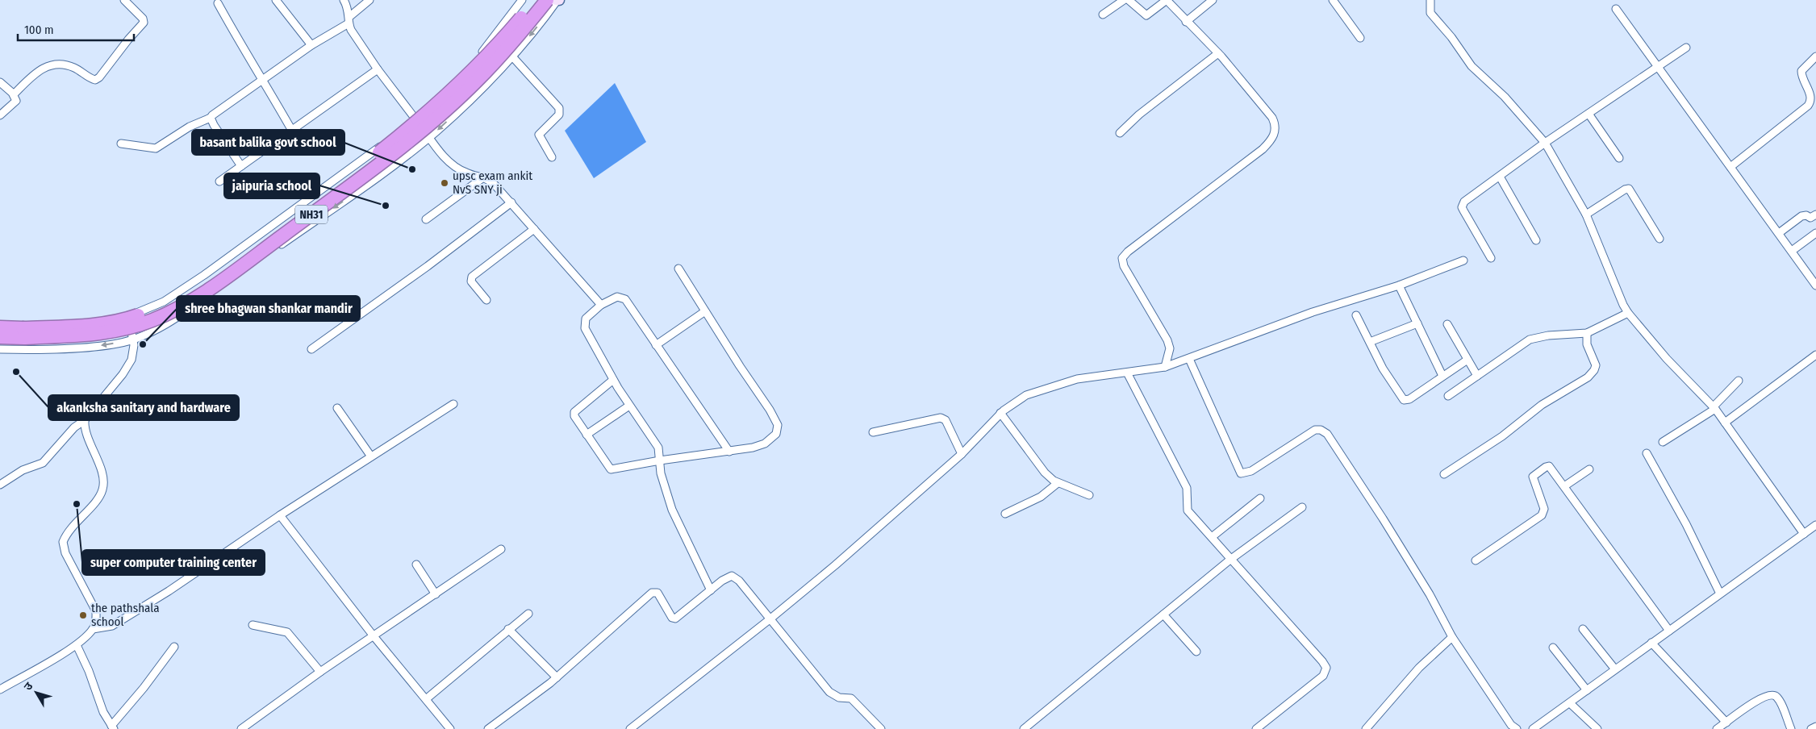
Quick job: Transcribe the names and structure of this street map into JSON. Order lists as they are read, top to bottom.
{
  "streets": {
    "highway": ["NH31"]
  },
  "places": [
    "basant balika govt school",
    "upsc exam ankit NvS SNY ji",
    "jaipuria school",
    "shree bhagwan shankar mandir",
    "akanksha sanitary and hardware",
    "super computer training center",
    "the pathshala school"
  ],
  "scale_bar": "100 m",
  "north": "top left"
}
